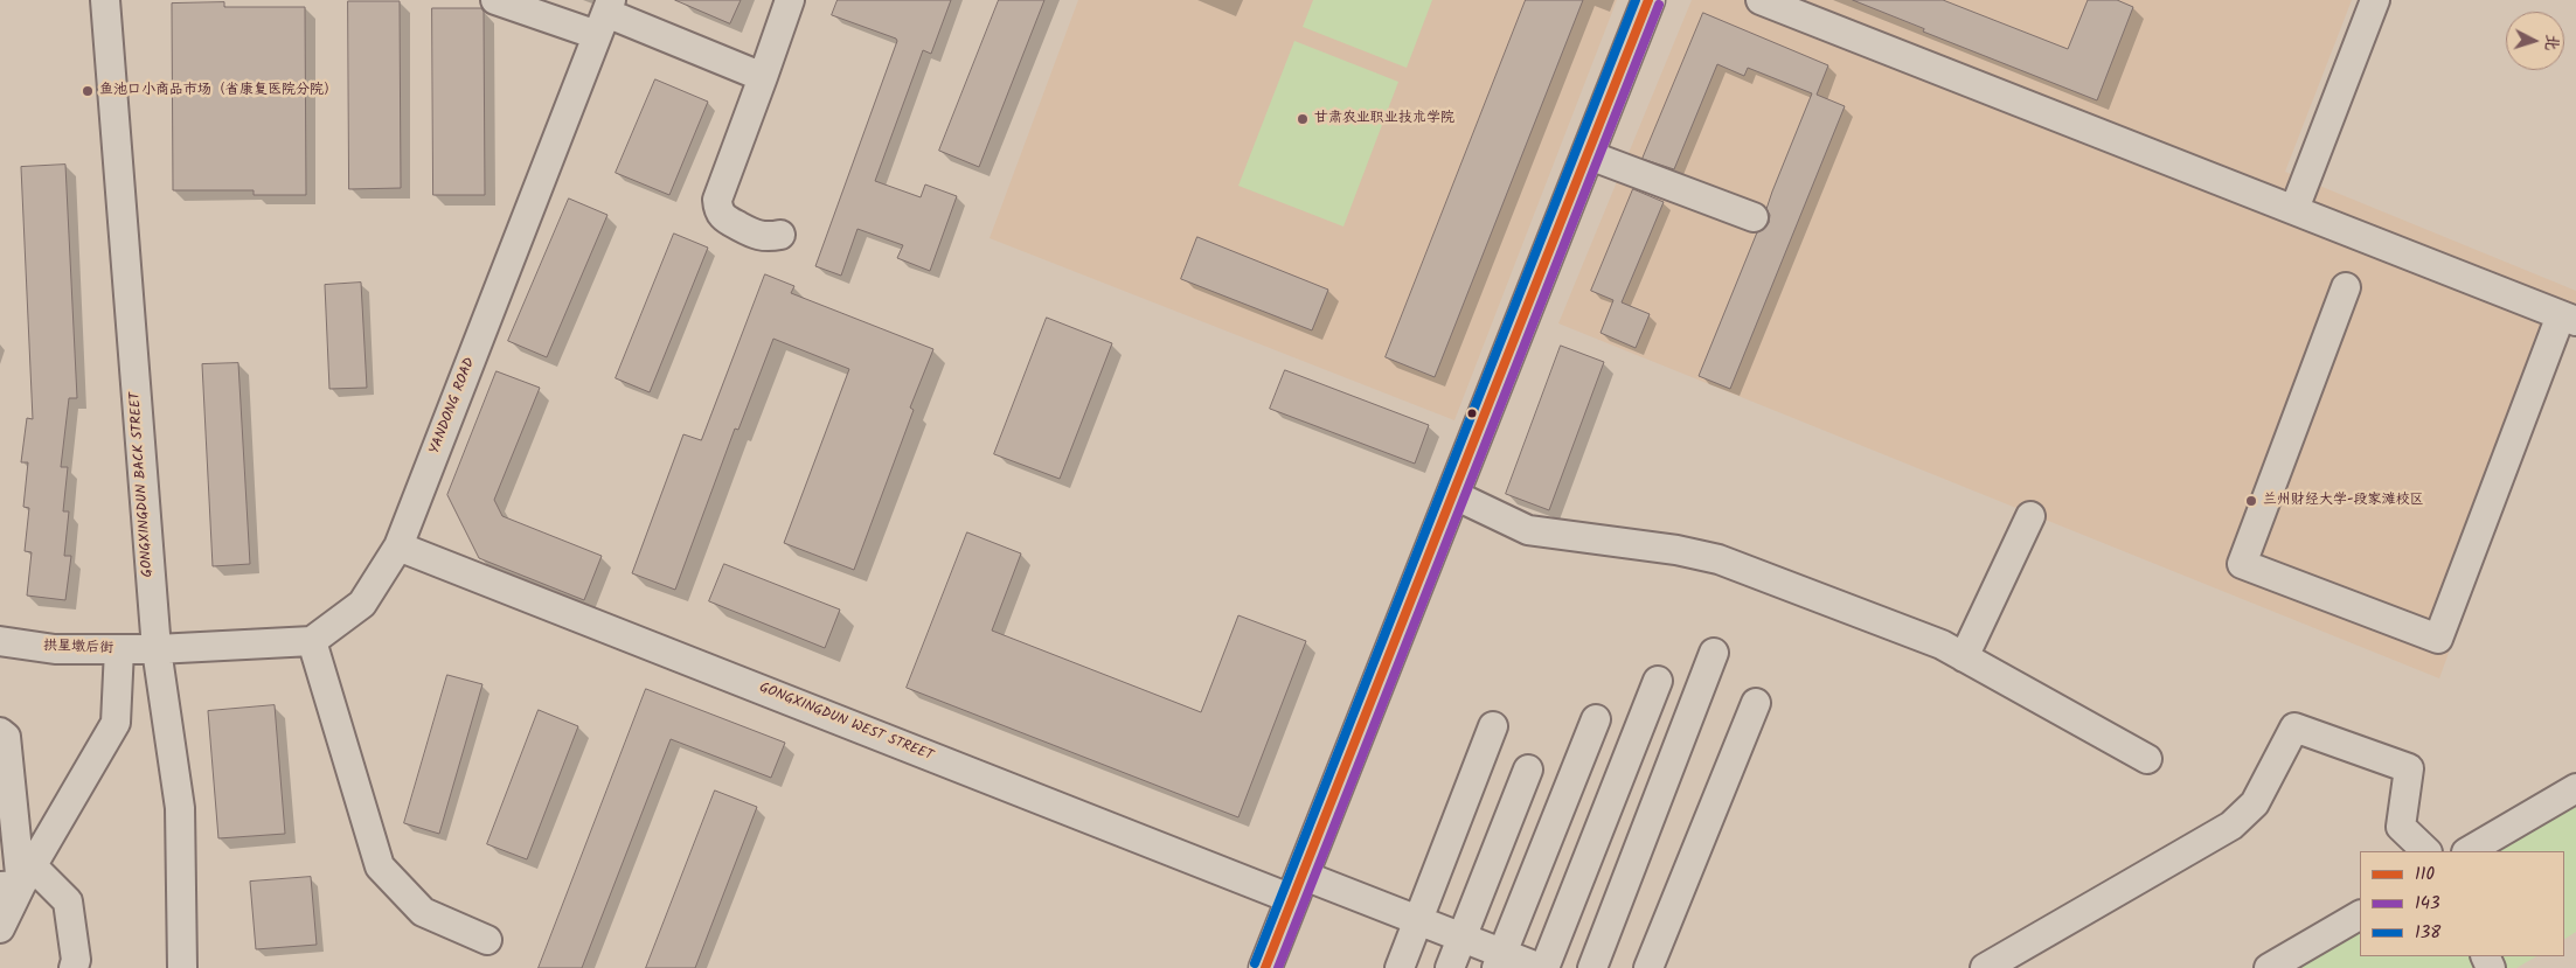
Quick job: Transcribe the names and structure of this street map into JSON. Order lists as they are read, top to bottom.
{
  "streets": {
    "street": [
      "YANDONG ROAD",
      "GONGXINGDUN BACK STREET",
      "拱星墩后街",
      "GONGXINGDUN WEST STREET"
    ]
  },
  "crossings": [
    ["YANDONG ROAD", "GONGXINGDUN WEST STREET"],
    ["GONGXINGDUN BACK STREET", "拱星墩后街"]
  ],
  "places": ["鱼池口小商品市场（省康复医院分院）", "甘肃农业职业技术学院", "兰州财经大学-段家滩校区"],
  "lines": ["transit line 110", "transit line 138", "transit line 143"],
  "legend": ["110", "143", "138"],
  "north": "right"
}
